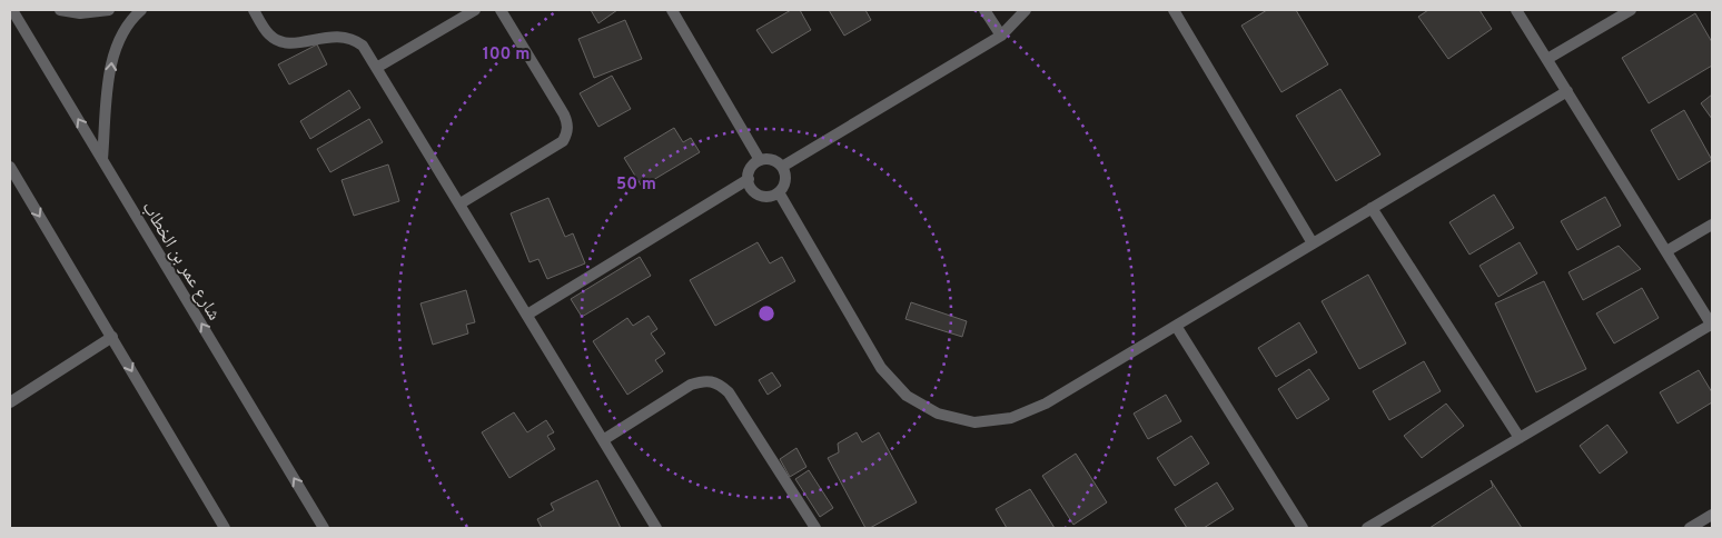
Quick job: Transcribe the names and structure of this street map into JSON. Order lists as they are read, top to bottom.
{
  "streets": {
    "street": ["شارع عمر بن الخطاب"]
  },
  "rings": ["100 m", "50 m"]
}
